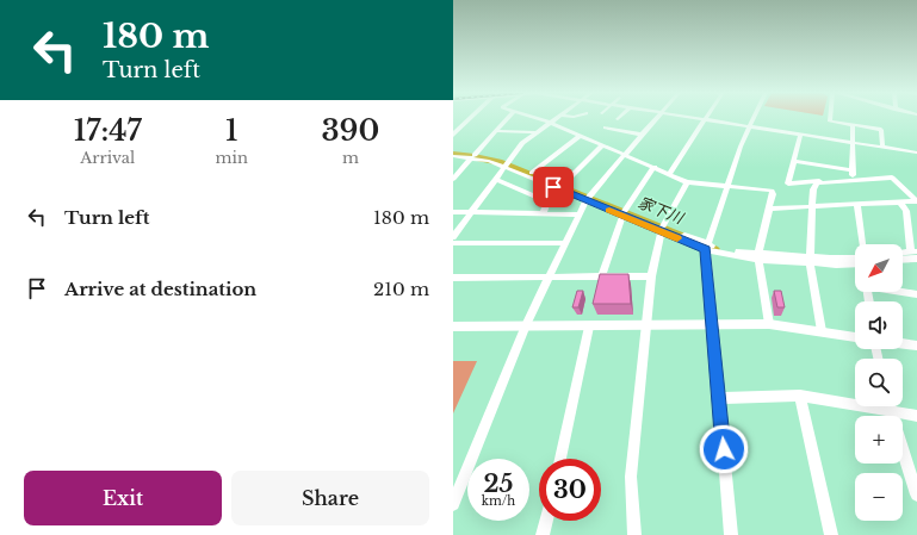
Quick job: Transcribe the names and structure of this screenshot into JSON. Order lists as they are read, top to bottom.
{
  "water": ["家下川"],
  "north": "bottom left",
  "page": {
    "turn": ["180 m", "Turn left"],
    "eta": [
      "17:47",
      "Arrival",
      "1",
      "min",
      "390",
      "m"
    ],
    "list": [
      {
        "name": "Turn left",
        "value": "180 m"
      },
      {
        "name": "Arrive at destination",
        "value": "210 m"
      }
    ],
    "map_buttons": ["+", "−"],
    "speed": "25 km/h",
    "limit": "30",
    "buttons": ["Exit", "Share"]
  }
}
